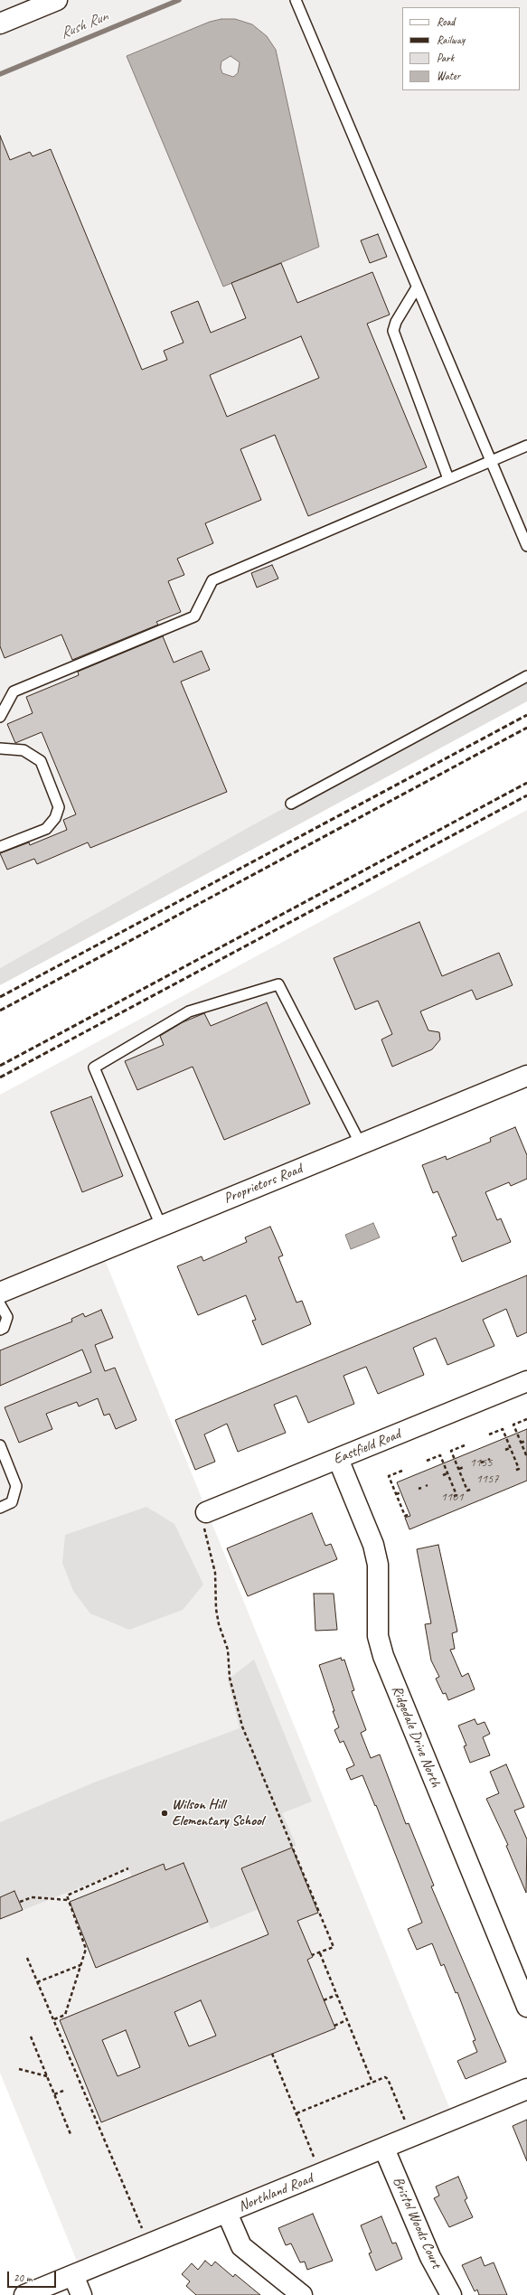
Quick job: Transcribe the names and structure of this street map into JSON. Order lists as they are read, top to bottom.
{
  "streets": {
    "street": [
      "Proprietors Road",
      "Eastfield Road",
      "Ridgedale Drive North",
      "Northland Road",
      "Bristol Woods Court"
    ]
  },
  "crossings": [
    ["Eastfield Road", "Ridgedale Drive North"],
    ["Northland Road", "Bristol Woods Court"]
  ],
  "water": ["Rush Run"],
  "places": ["Wilson Hill Elementary School"],
  "house_numbers": ["1155", "1157", "1161"],
  "legend": [
    "Road",
    "Railway",
    "Park",
    "Water"
  ],
  "scale_bar": "20 m"
}
